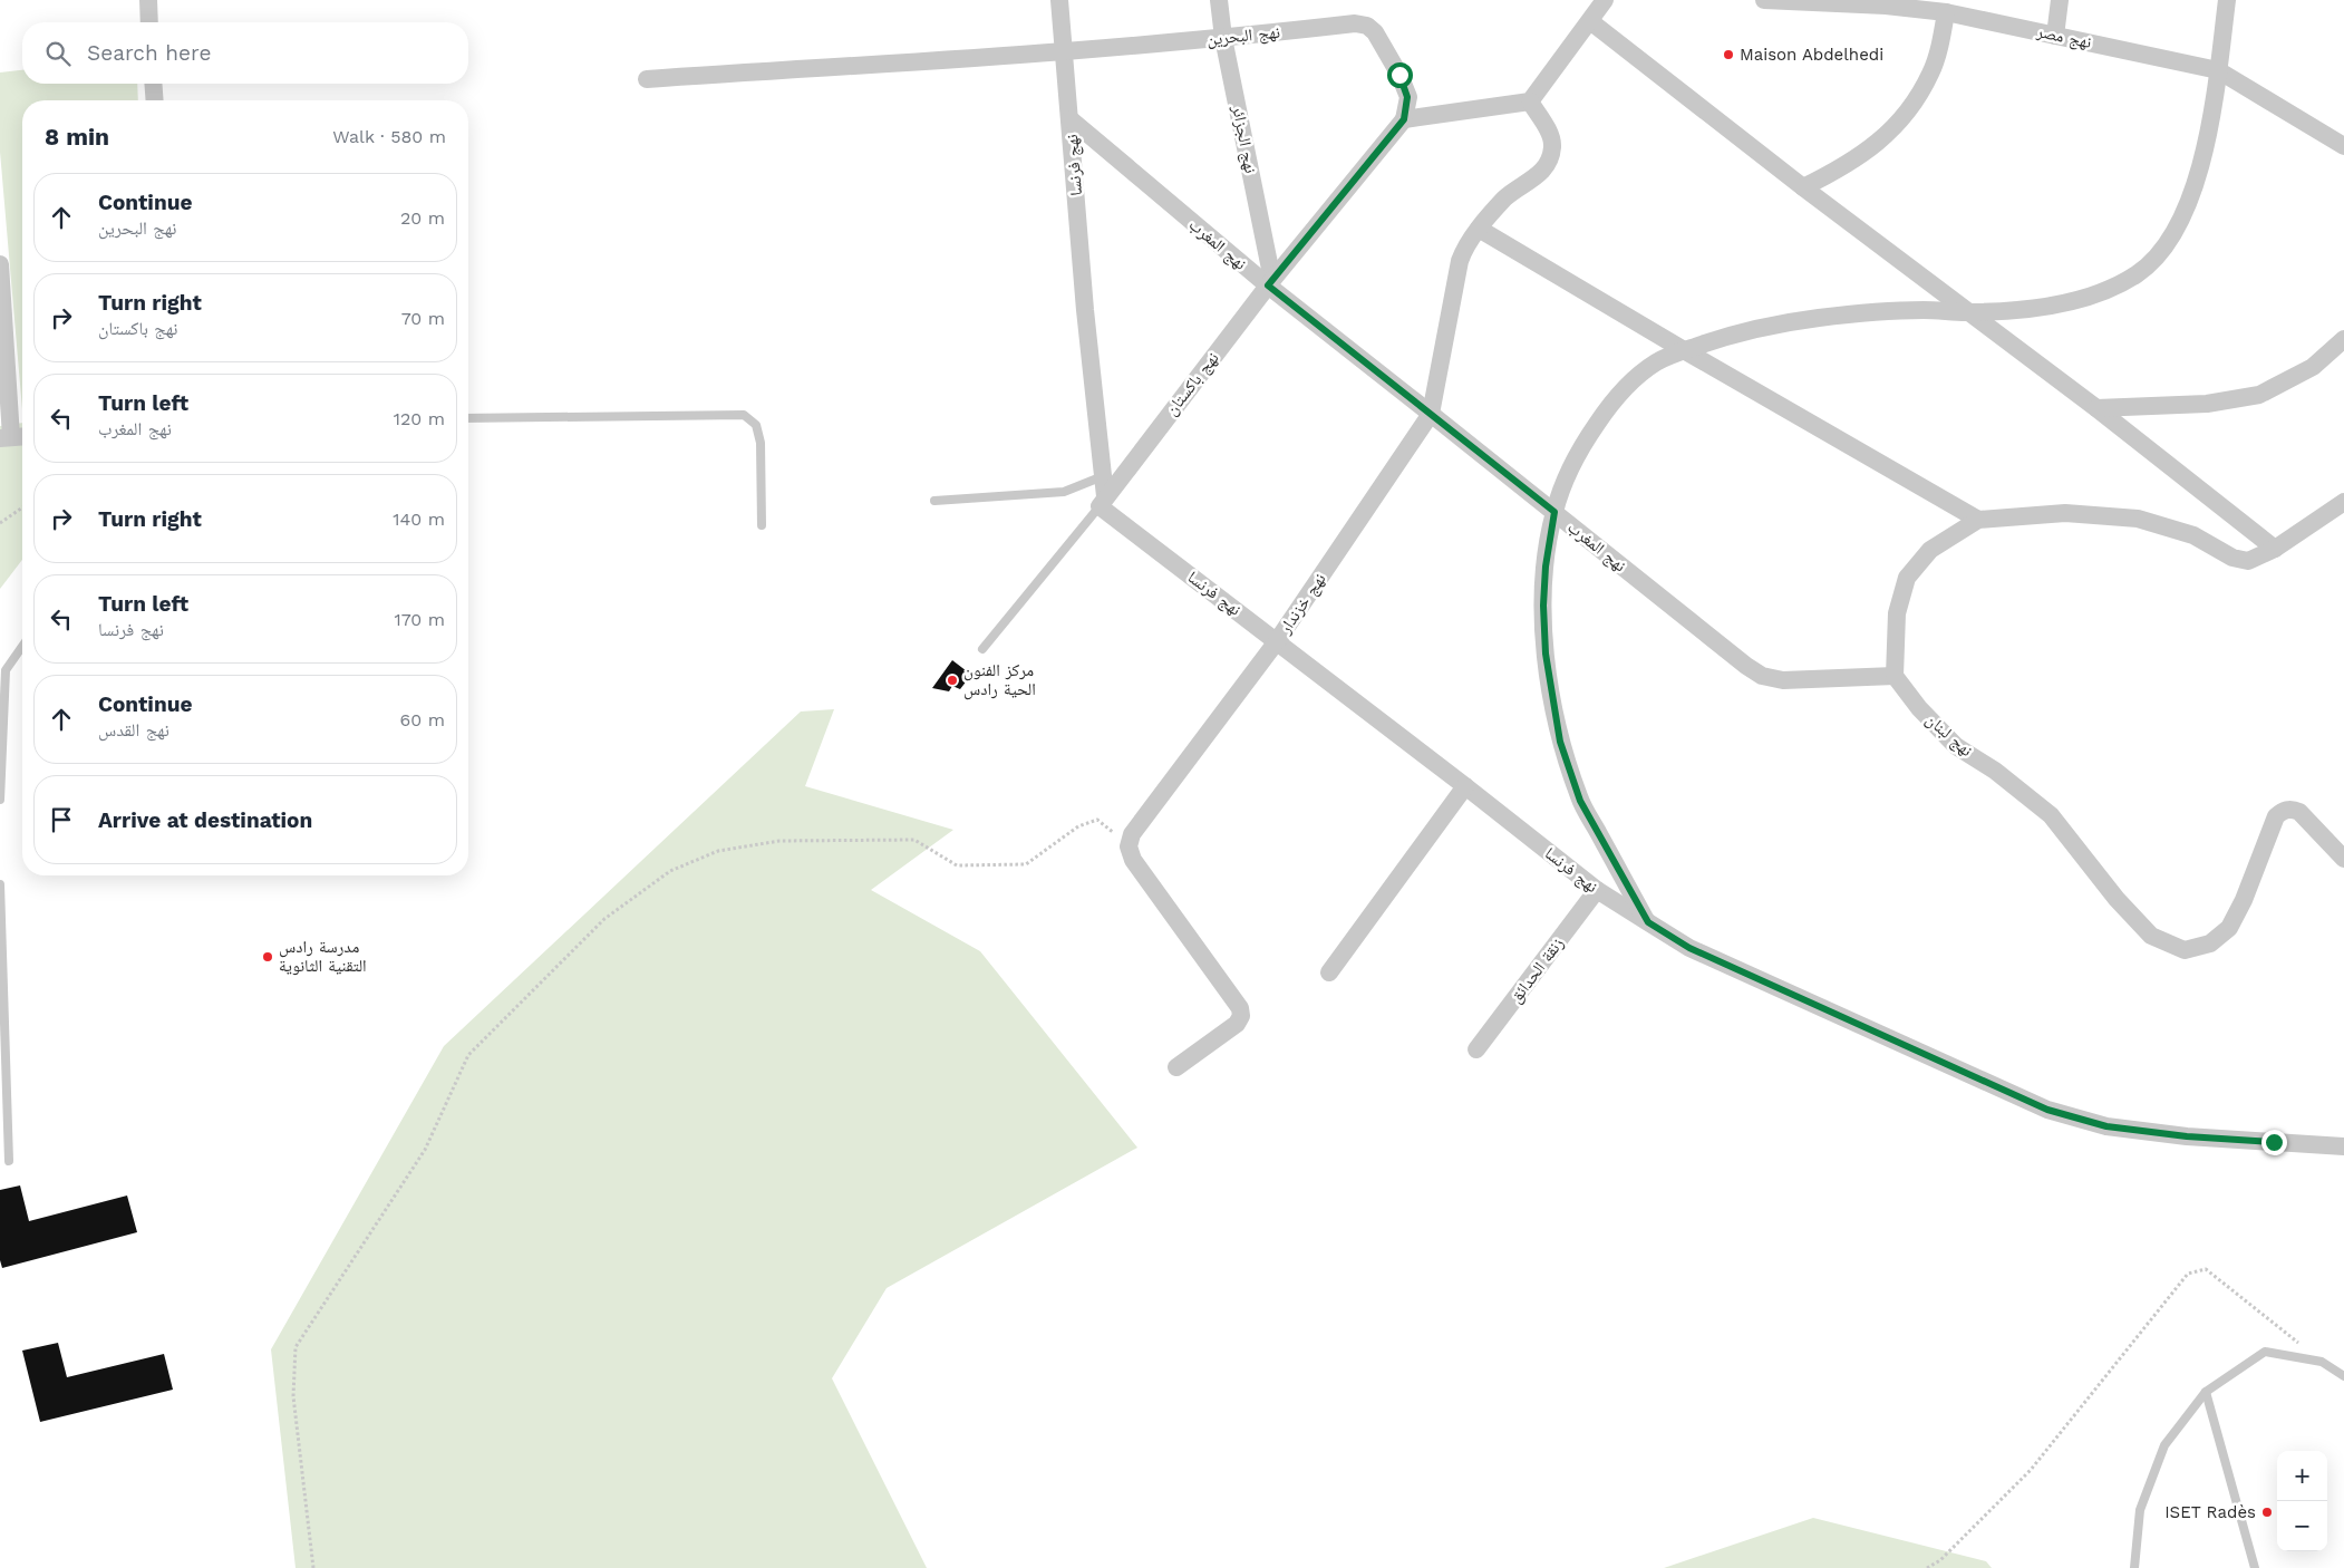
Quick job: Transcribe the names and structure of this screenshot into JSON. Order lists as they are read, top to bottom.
{
  "streets": {
    "street": [
      "نهج البحرين",
      "نهج مصر",
      "نهج الجزائر",
      "نهج فرنسا",
      "نهج المغرب",
      "نهج باكستان",
      "نهج خزندار",
      "نهج لبنان",
      "زنقة الحدائق"
    ]
  },
  "crossings": [
    ["نهج البحرين", "نهج الجزائر"],
    ["نهج البحرين", "نهج فرنسا"],
    ["نهج البحرين", "نهج باكستان"],
    ["نهج الجزائر", "نهج المغرب"],
    ["نهج الجزائر", "نهج باكستان"],
    ["نهج فرنسا", "نهج المغرب"],
    ["نهج فرنسا", "نهج باكستان"],
    ["نهج فرنسا", "نهج خزندار"],
    ["نهج فرنسا", "زنقة الحدائق"],
    ["نهج المغرب", "نهج باكستان"],
    ["نهج المغرب", "نهج خزندار"],
    ["نهج المغرب", "نهج لبنان"]
  ],
  "places": [
    "Maison Abdelhedi",
    "مركز الفنون الحية رادس",
    "مدرسة رادس التقنية الثانوية",
    "ISET Radès"
  ],
  "page": {
    "search": "Search here",
    "heading": ["8 min", "Walk · 580 m"],
    "list": [
      ["Continue", "نهج البحرين", "20 m"],
      ["Turn right", "نهج باكستان", "70 m"],
      ["Turn left", "نهج المغرب", "120 m"],
      ["Turn right", "140 m"],
      ["Turn left", "نهج فرنسا", "170 m"],
      ["Continue", "نهج القدس", "60 m"],
      "Arrive at destination"
    ],
    "map_buttons": ["+", "−"]
  }
}
